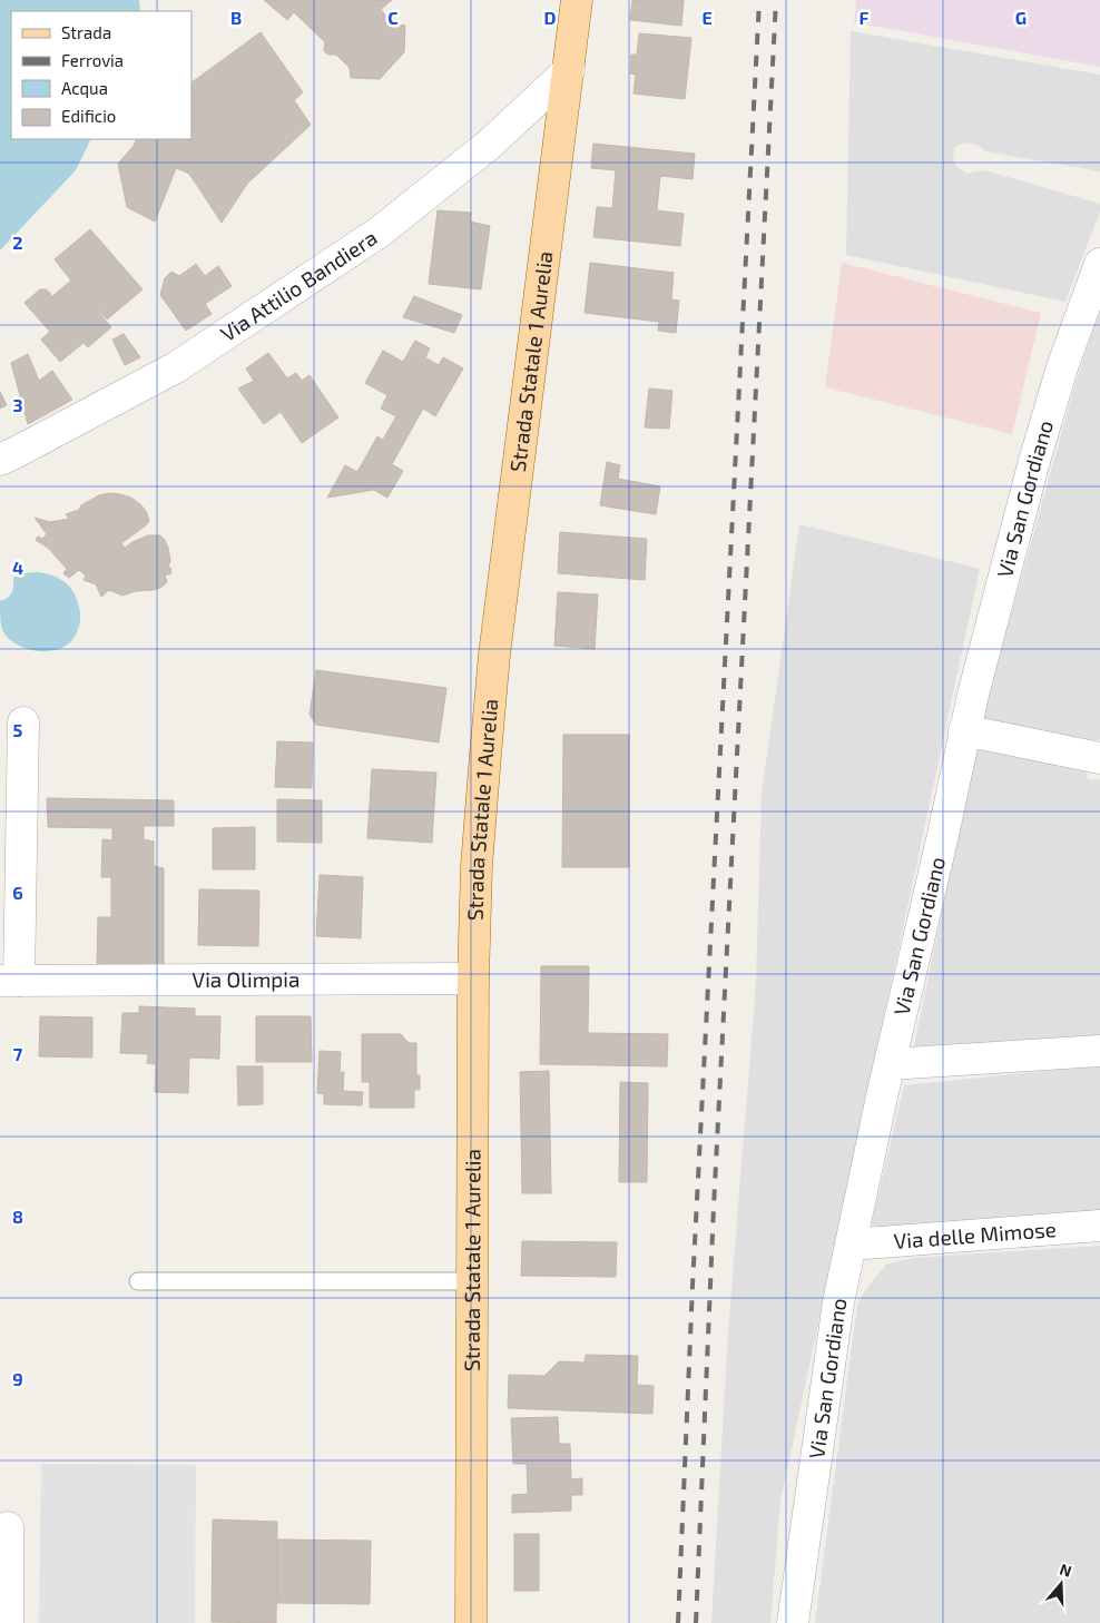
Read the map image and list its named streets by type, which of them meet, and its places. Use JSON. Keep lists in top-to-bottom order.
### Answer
{
  "streets": {
    "main road": ["Strada Statale 1 Aurelia"],
    "street": [
      "Via Attilio Bandiera",
      "Via San Gordiano",
      "Via Olimpia",
      "Via delle Mimose"
    ]
  },
  "crossings": [
    ["Via Attilio Bandiera", "Strada Statale 1 Aurelia"],
    ["Strada Statale 1 Aurelia", "Via Olimpia"],
    ["Via San Gordiano", "Via delle Mimose"]
  ],
  "legend": [
    "Strada",
    "Ferrovia",
    "Acqua",
    "Edificio"
  ],
  "north": "top",
  "grid": {
    "columns": [
      "B",
      "C",
      "D",
      "E",
      "F",
      "G"
    ],
    "rows": [
      "2",
      "3",
      "4",
      "5",
      "6",
      "7",
      "8",
      "9"
    ]
  }
}
